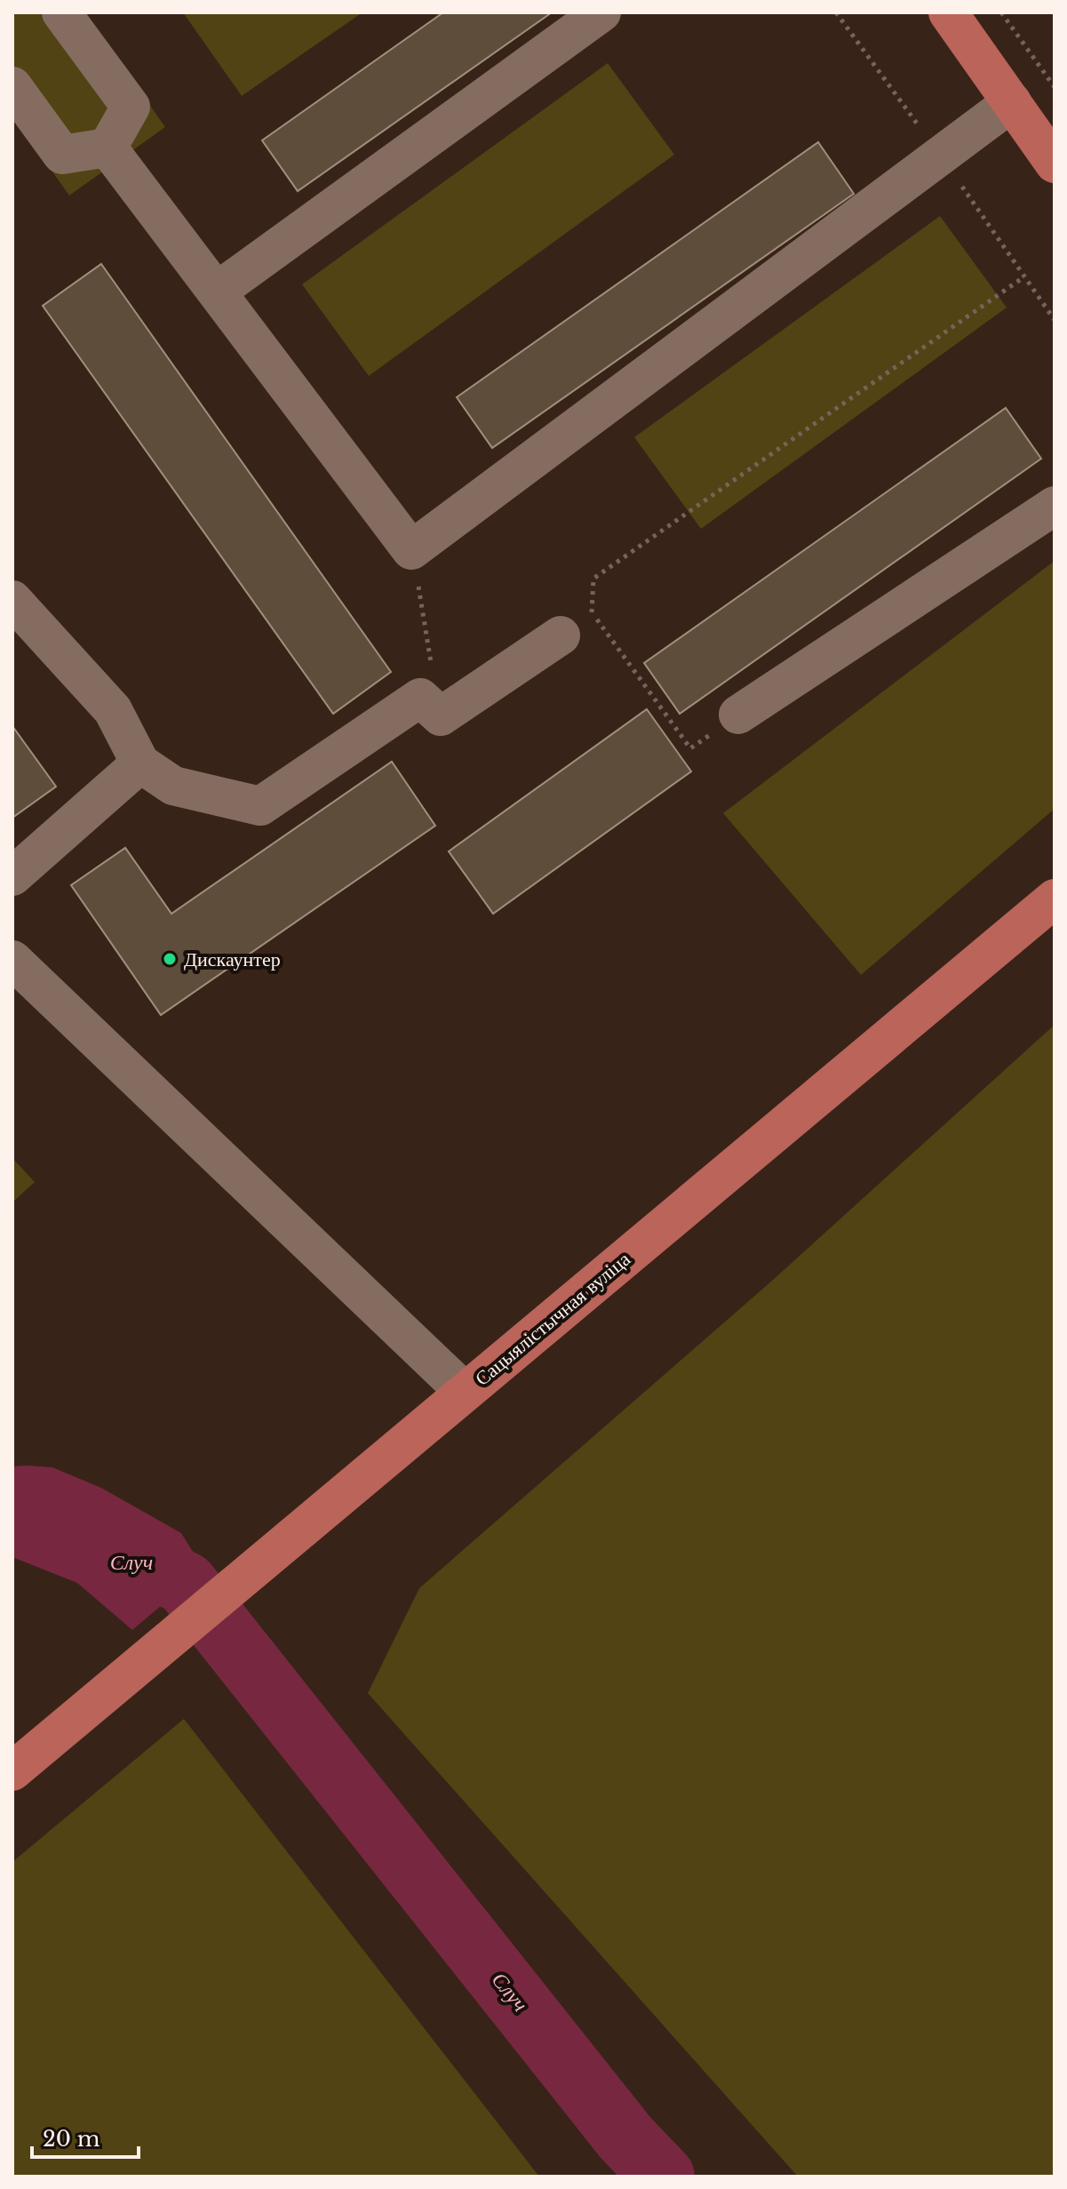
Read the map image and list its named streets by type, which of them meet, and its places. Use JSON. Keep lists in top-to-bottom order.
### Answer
{
  "streets": {
    "main road": ["Сацыялістычная вуліца"]
  },
  "water": ["Случ"],
  "places": ["Дискаунтер"],
  "scale_bar": "20 m"
}
